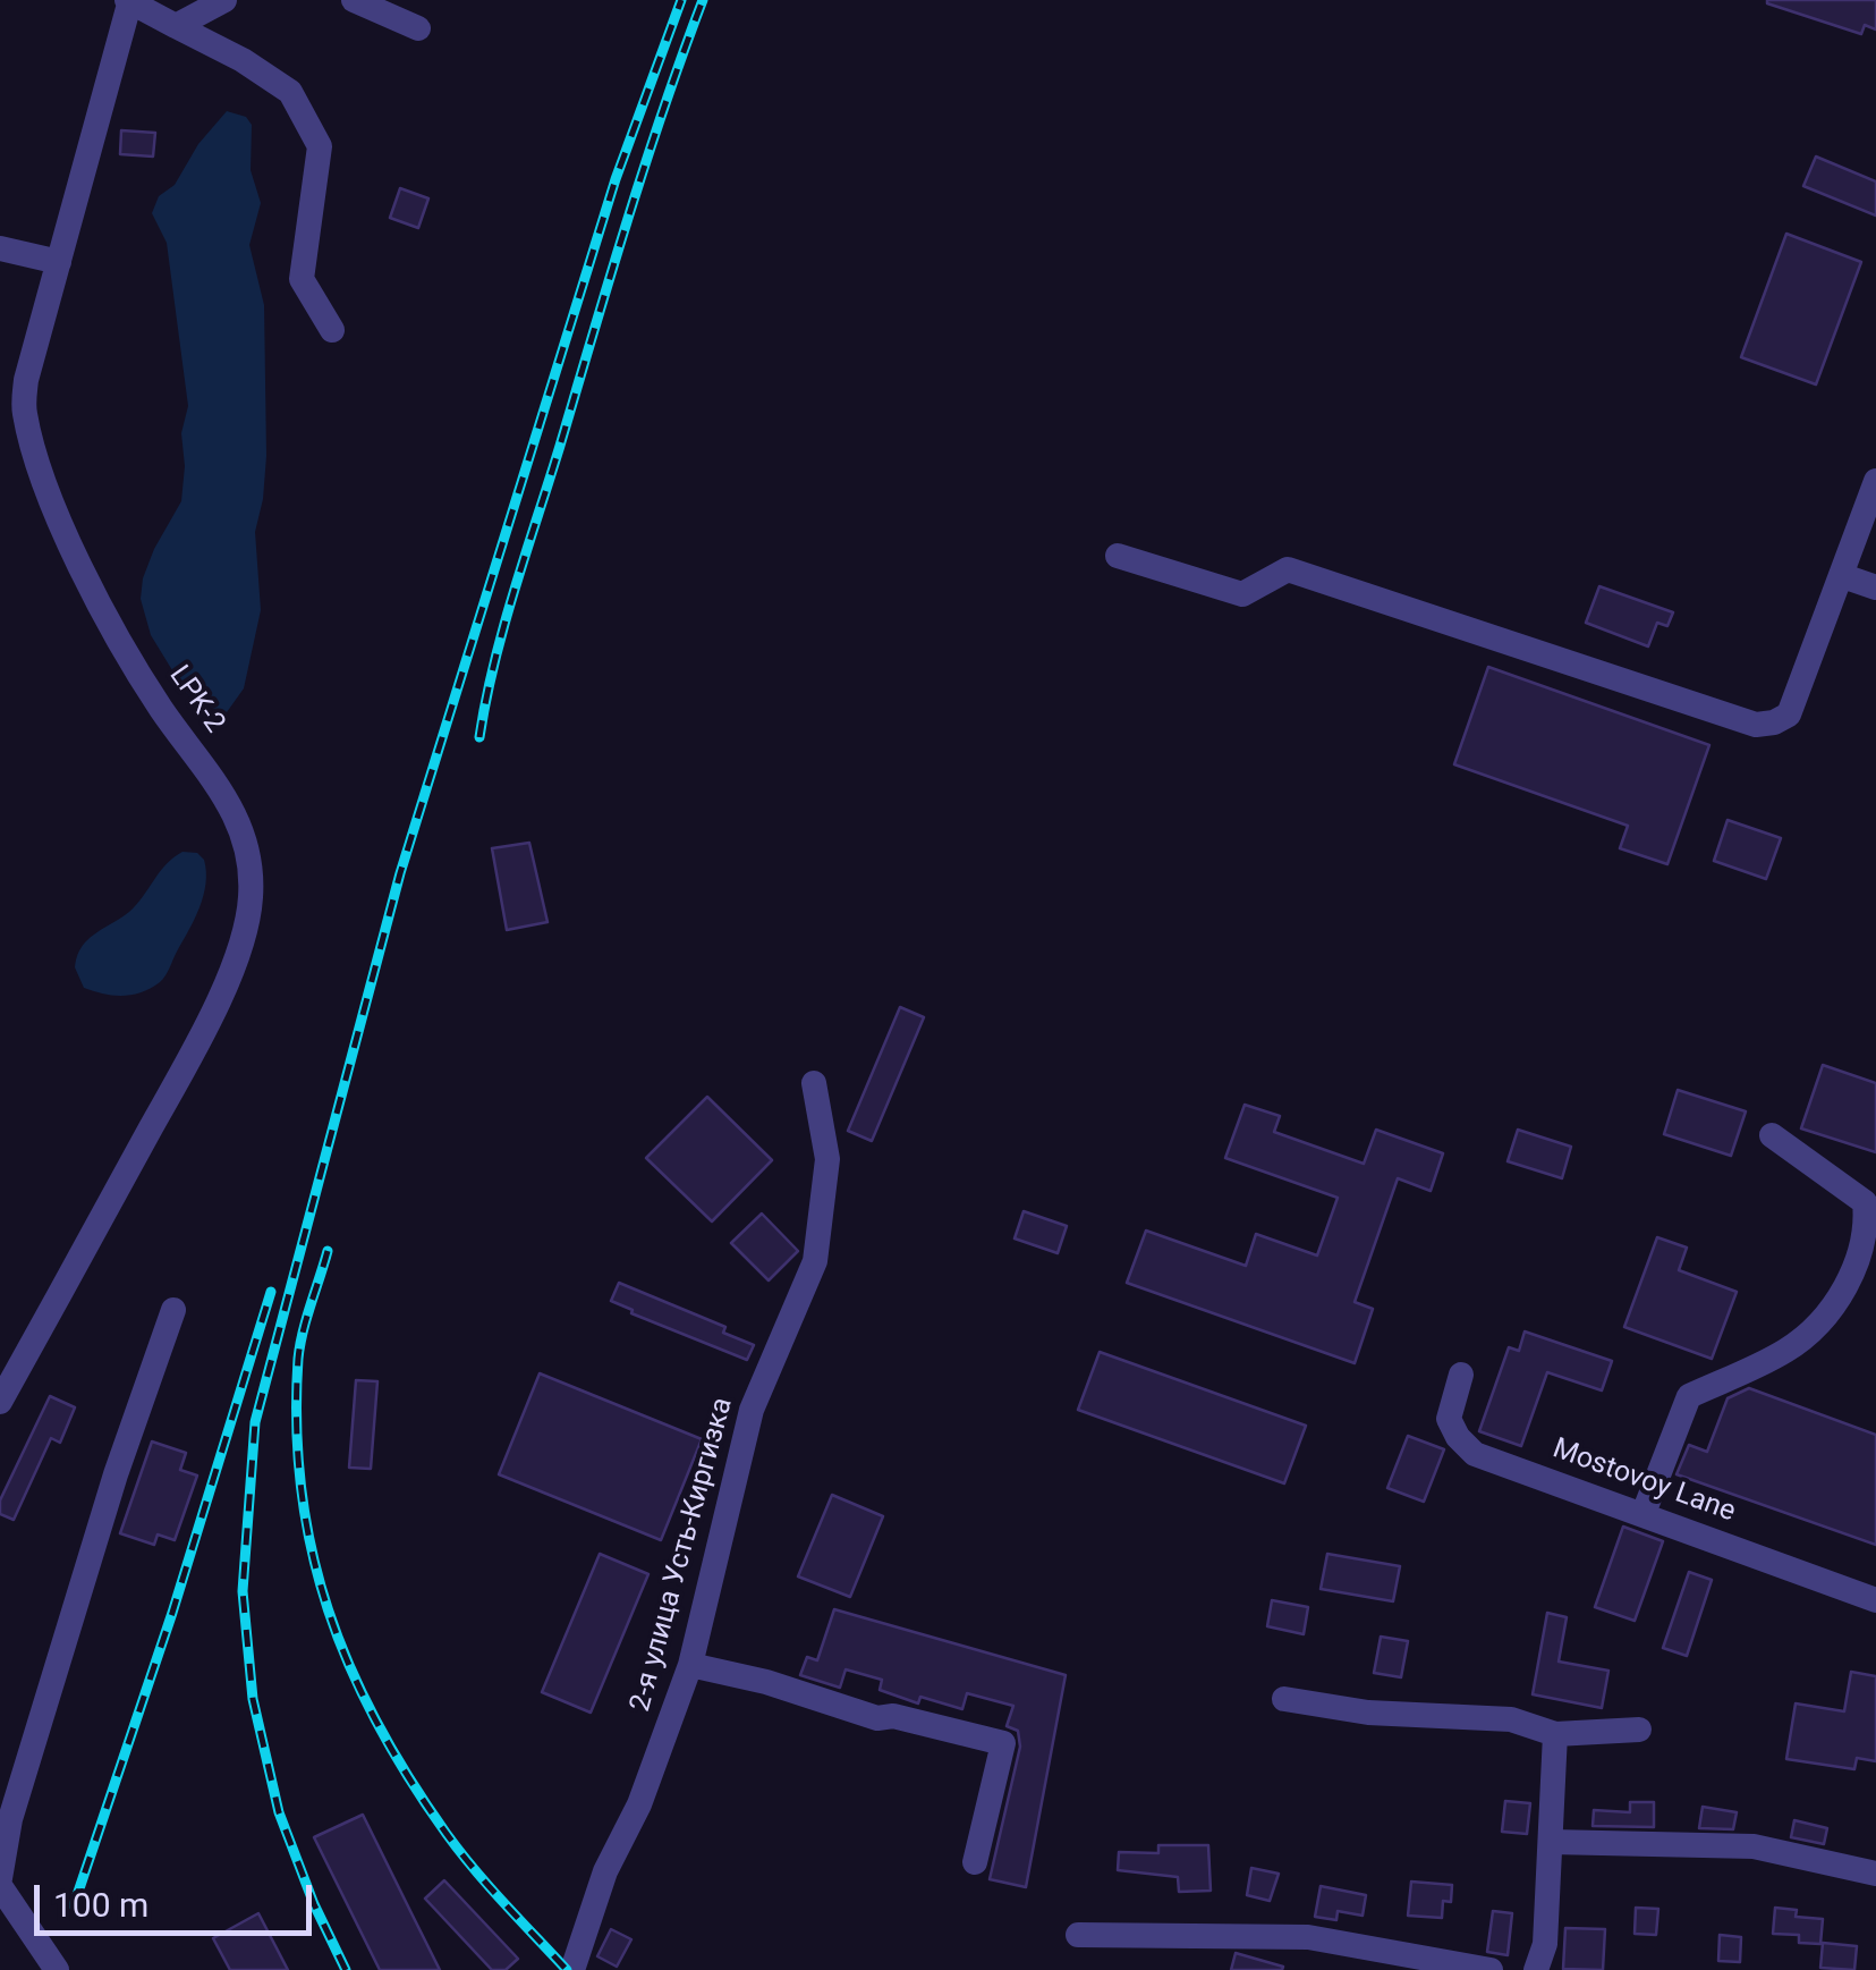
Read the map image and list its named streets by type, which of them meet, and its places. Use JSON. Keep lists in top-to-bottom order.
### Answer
{
  "streets": {
    "street": ["LPK-2", "Mostovoy Lane", "2-я улица Усть-Киргизка"]
  },
  "scale_bar": "100 m"
}
